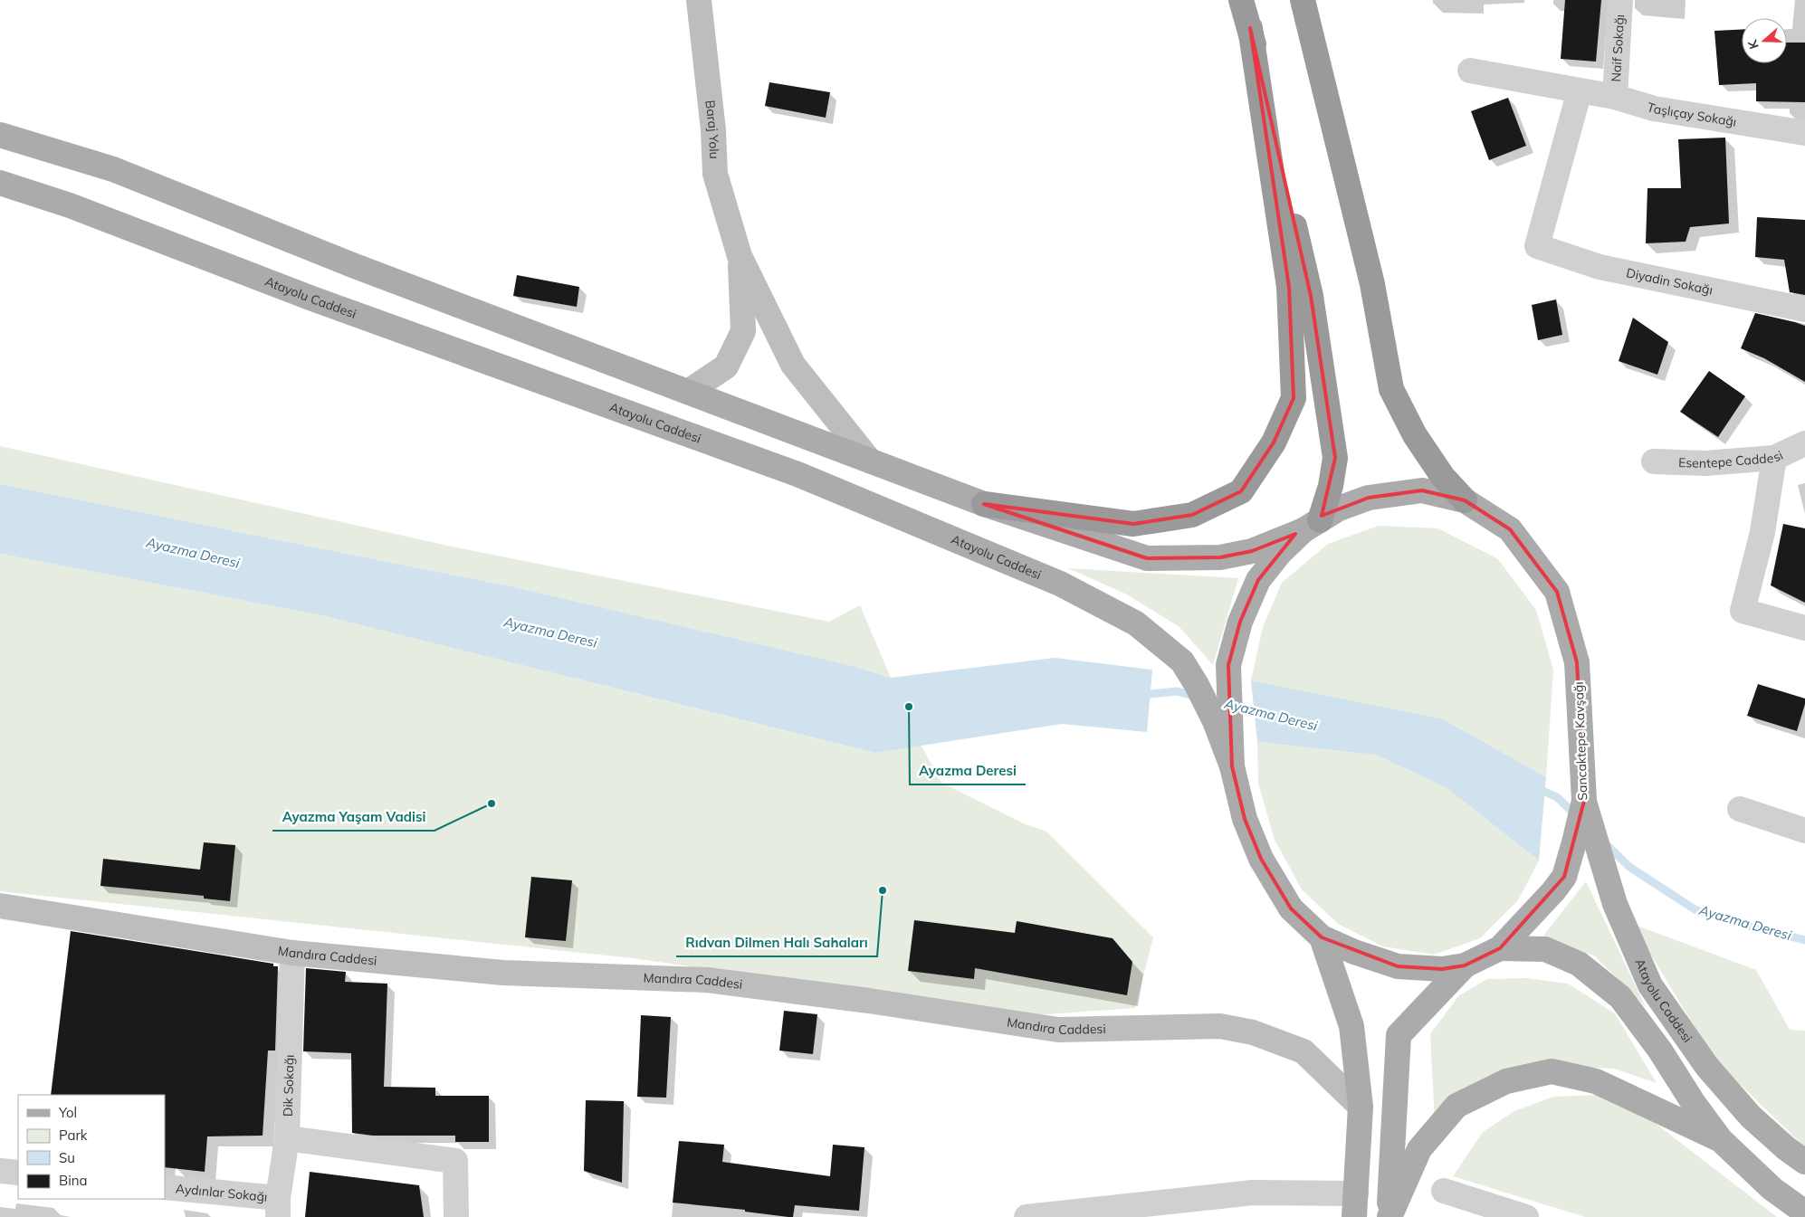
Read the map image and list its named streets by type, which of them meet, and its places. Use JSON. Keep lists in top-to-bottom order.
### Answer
{
  "streets": {
    "main road": ["Atayolu Caddesi", "Sancaktepe Kavşağı"],
    "street": [
      "Naif Sokağı",
      "Taşlıçay Sokağı",
      "Baraj Yolu",
      "Diyadin Sokağı",
      "Esentepe Caddesi",
      "Mandıra Caddesi",
      "Dik Sokağı",
      "Aydınlar Sokağı"
    ]
  },
  "crossings": [
    ["Naif Sokağı", "Taşlıçay Sokağı"],
    ["Taşlıçay Sokağı", "Diyadin Sokağı"],
    ["Atayolu Caddesi", "Sancaktepe Kavşağı"],
    ["Mandıra Caddesi", "Dik Sokağı"],
    ["Dik Sokağı", "Aydınlar Sokağı"]
  ],
  "water": ["Ayazma Deresi"],
  "places": ["Ayazma Deresi", "Ayazma Yaşam Vadisi", "Rıdvan Dilmen Halı Sahaları"],
  "legend": [
    "Yol",
    "Park",
    "Su",
    "Bina"
  ],
  "north": "left"
}
